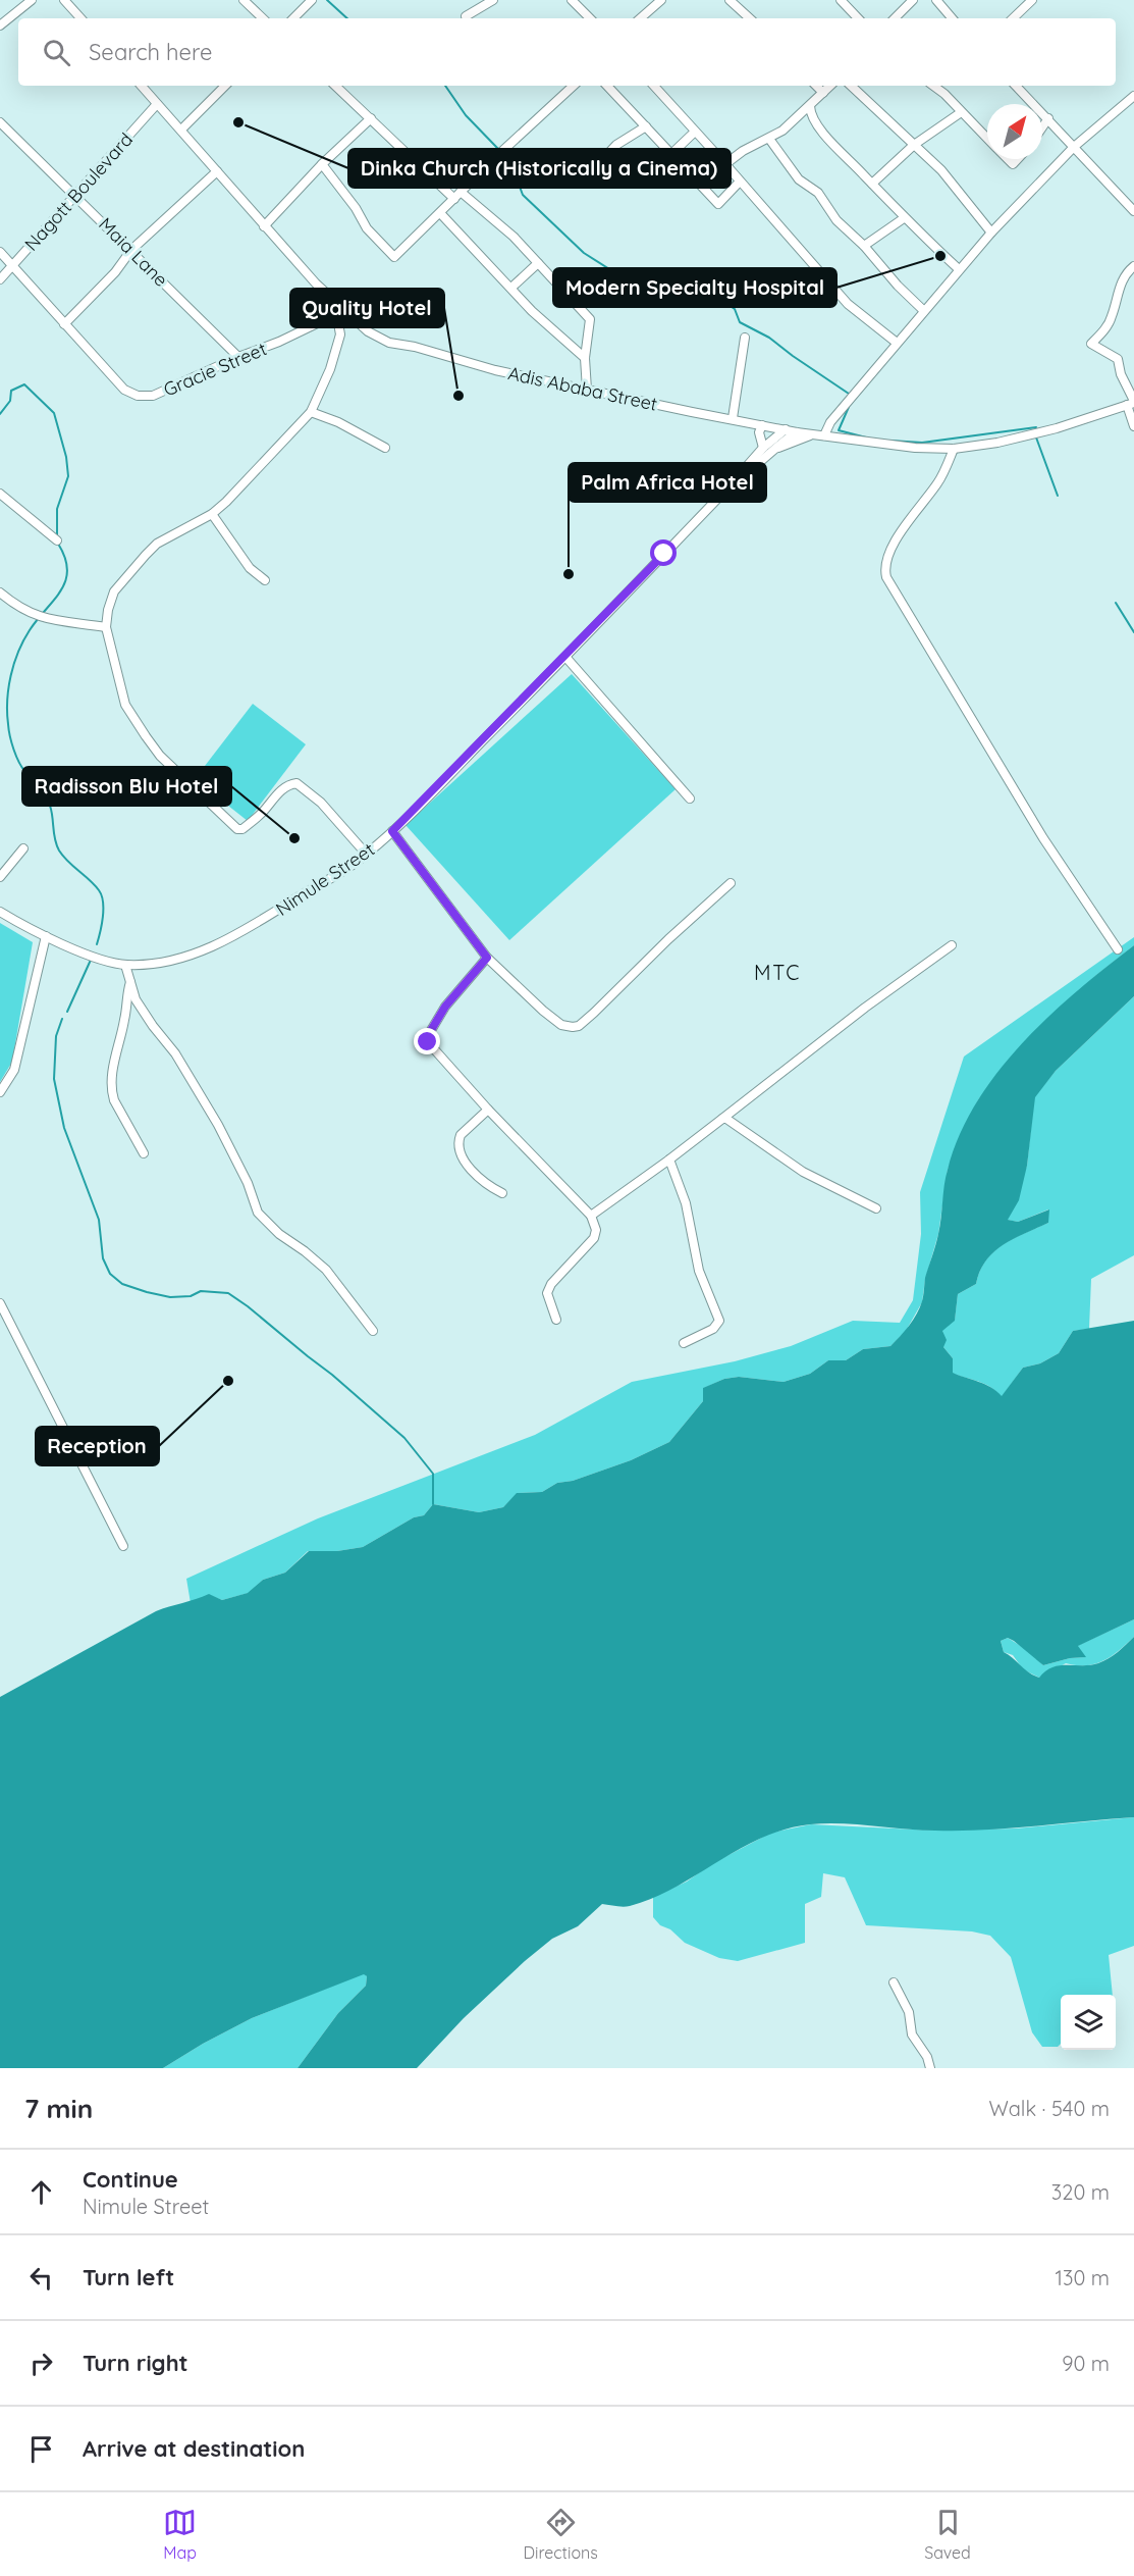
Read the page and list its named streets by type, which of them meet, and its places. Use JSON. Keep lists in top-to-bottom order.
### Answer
{
  "streets": {
    "street": [
      "Nagott Boulevard",
      "Maia Lane",
      "Gracie Street",
      "Adis Ababa Street",
      "Nimule Street"
    ]
  },
  "crossings": [
    ["Nagott Boulevard", "Maia Lane"],
    ["Nagott Boulevard", "Gracie Street"],
    ["Nagott Boulevard", "Adis Ababa Street"],
    ["Maia Lane", "Gracie Street"],
    ["Gracie Street", "Adis Ababa Street"],
    ["Adis Ababa Street", "Nimule Street"]
  ],
  "districts": ["MTC"],
  "places": [
    "Dinka Church (Historically a Cinema)",
    "Modern Specialty Hospital",
    "Quality Hotel",
    "Palm Africa Hotel",
    "Radisson Blu Hotel",
    "Reception"
  ],
  "north": "top right",
  "page": {
    "search": "Search here",
    "heading": ["7 min", "Walk · 540 m"],
    "list": [
      ["Continue", "Nimule Street", "320 m"],
      ["Turn left", "130 m"],
      ["Turn right", "90 m"],
      "Arrive at destination"
    ],
    "nav": ["Map", "Directions", "Saved"]
  }
}
